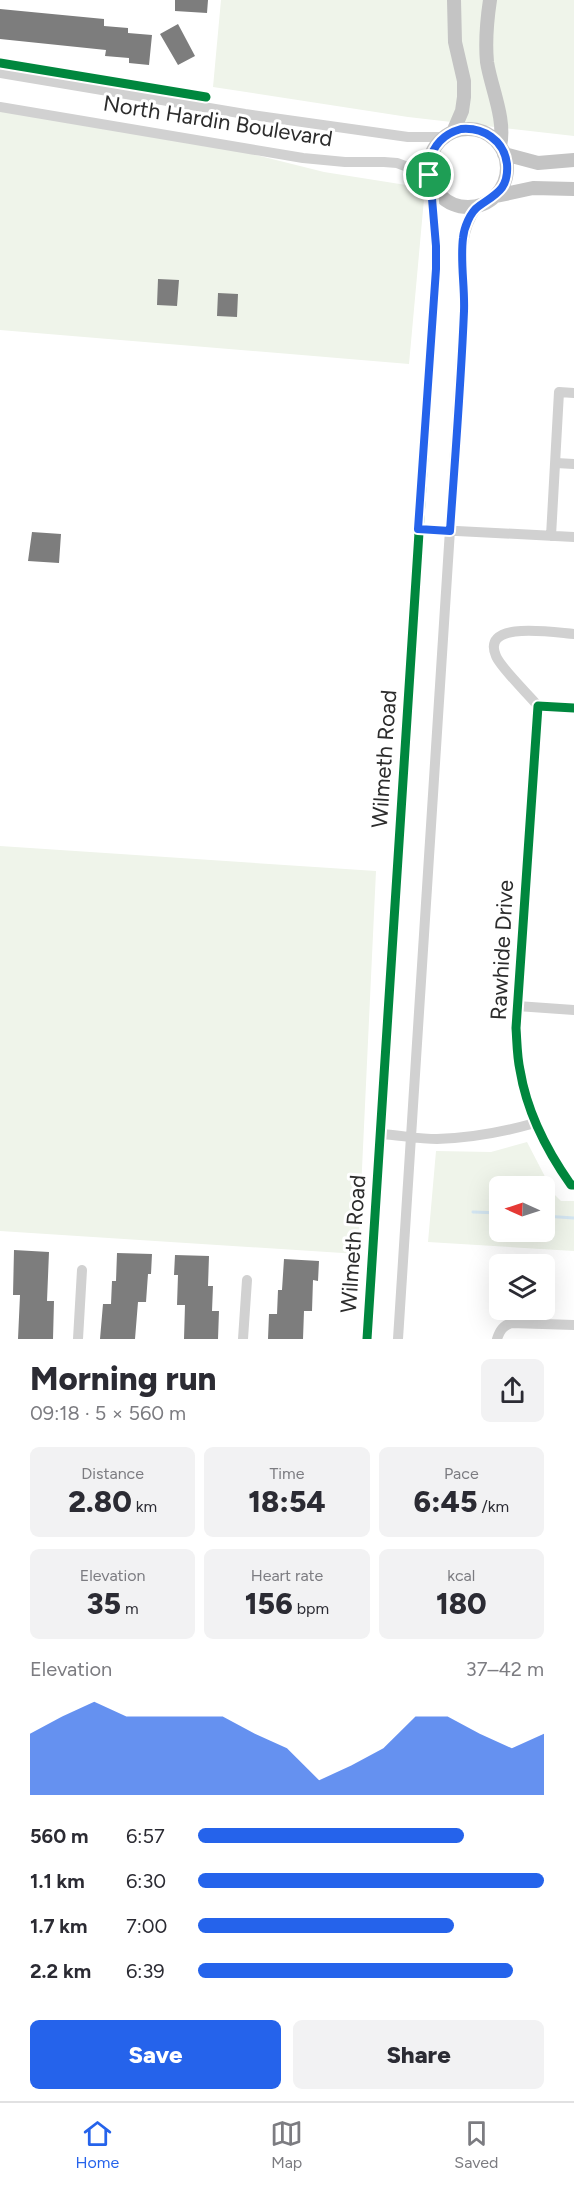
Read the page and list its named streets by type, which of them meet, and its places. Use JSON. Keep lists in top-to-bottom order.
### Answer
{
  "streets": {
    "street": ["North Hardin Boulevard", "Wilmeth Road", "Rawhide Drive"]
  },
  "crossings": [
    ["North Hardin Boulevard", "Wilmeth Road"]
  ],
  "north": "left",
  "page": {
    "heading": ["Morning run", "09:18 · 5 × 560 m"],
    "stats": [
      ["Distance", "2.80 km"],
      ["Time", "18:54"],
      ["Pace", "6:45 /km"],
      ["Elevation", "35 m"],
      ["Heart rate", "156 bpm"],
      ["kcal", "180"]
    ],
    "chart": ["Elevation", "37–42 m"],
    "list": [
      {
        "name": "560 m",
        "note": "6:57"
      },
      {
        "name": "1.1 km",
        "note": "6:30"
      },
      {
        "name": "1.7 km",
        "note": "7:00"
      },
      {
        "name": "2.2 km",
        "note": "6:39"
      }
    ],
    "buttons": ["Save", "Share"],
    "tabs": ["Home", "Map", "Saved"]
  }
}
